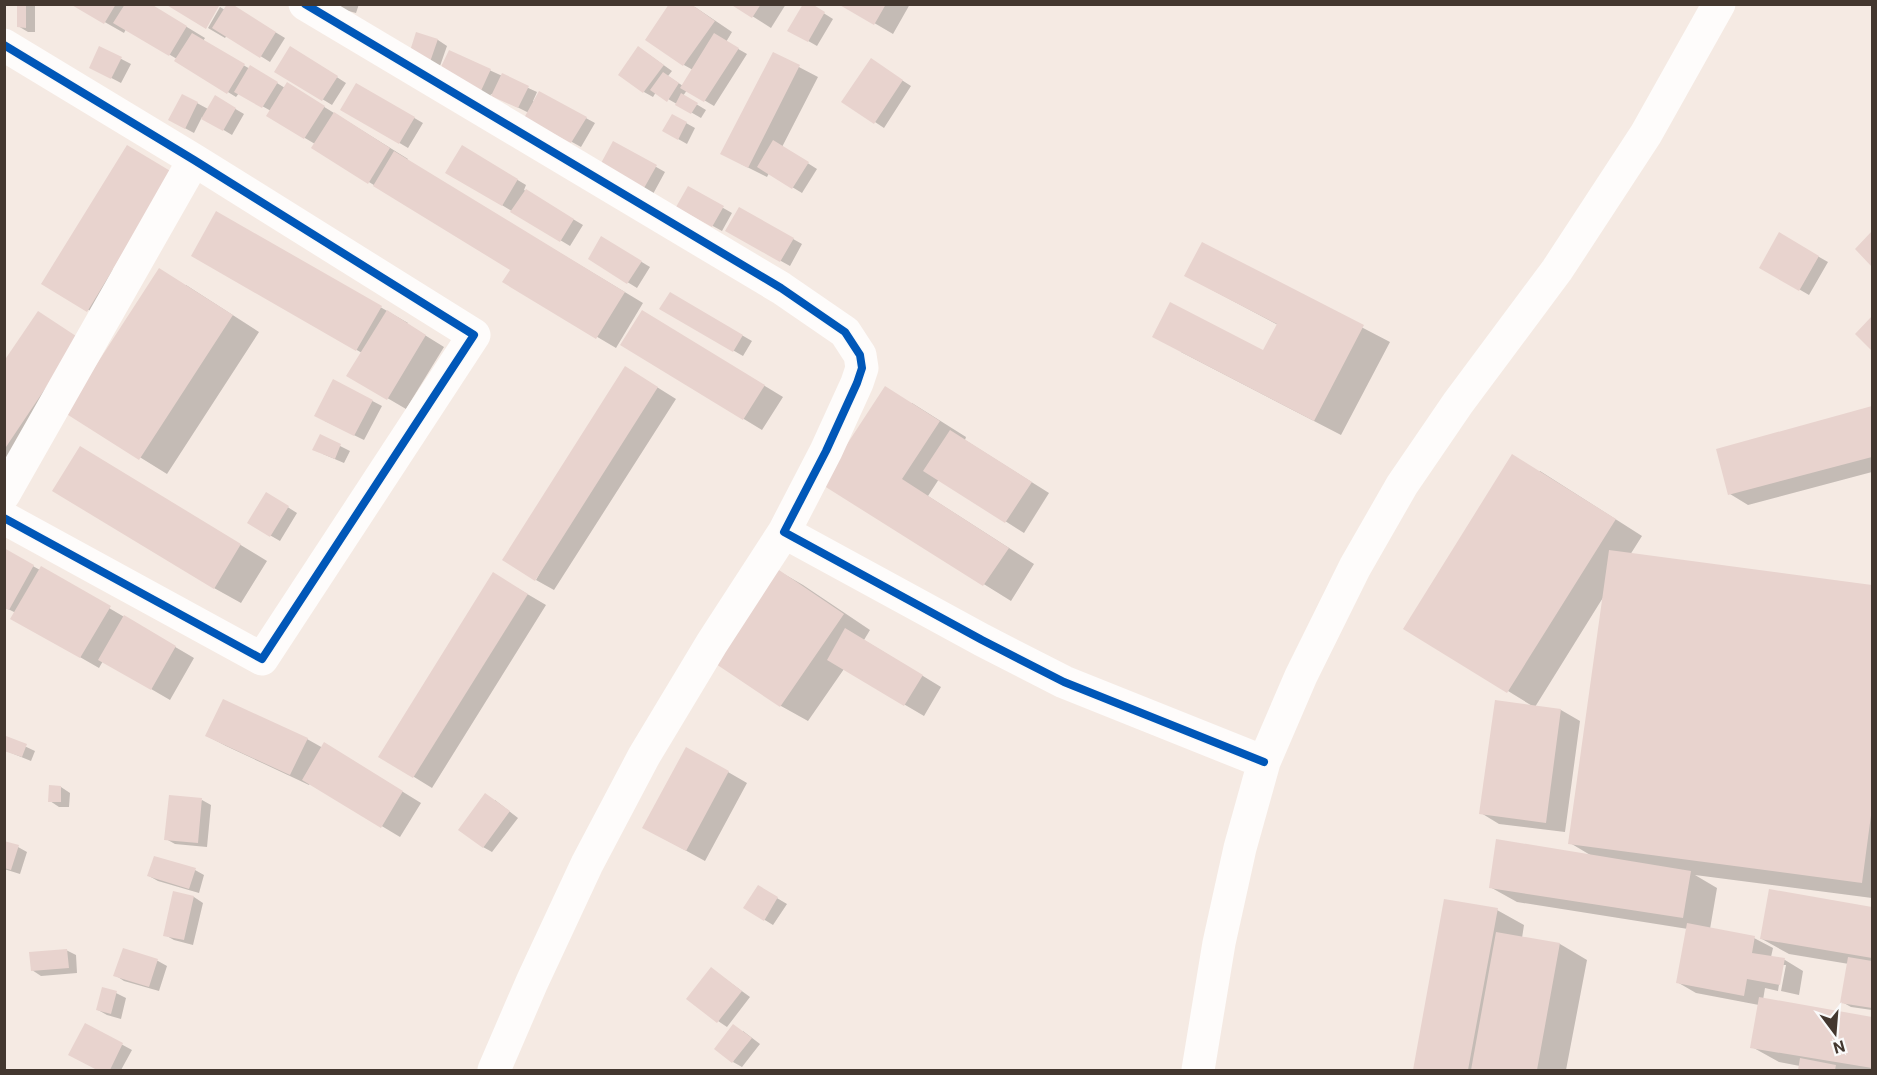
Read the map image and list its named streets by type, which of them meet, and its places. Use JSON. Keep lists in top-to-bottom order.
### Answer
{
  "north": "bottom"
}
